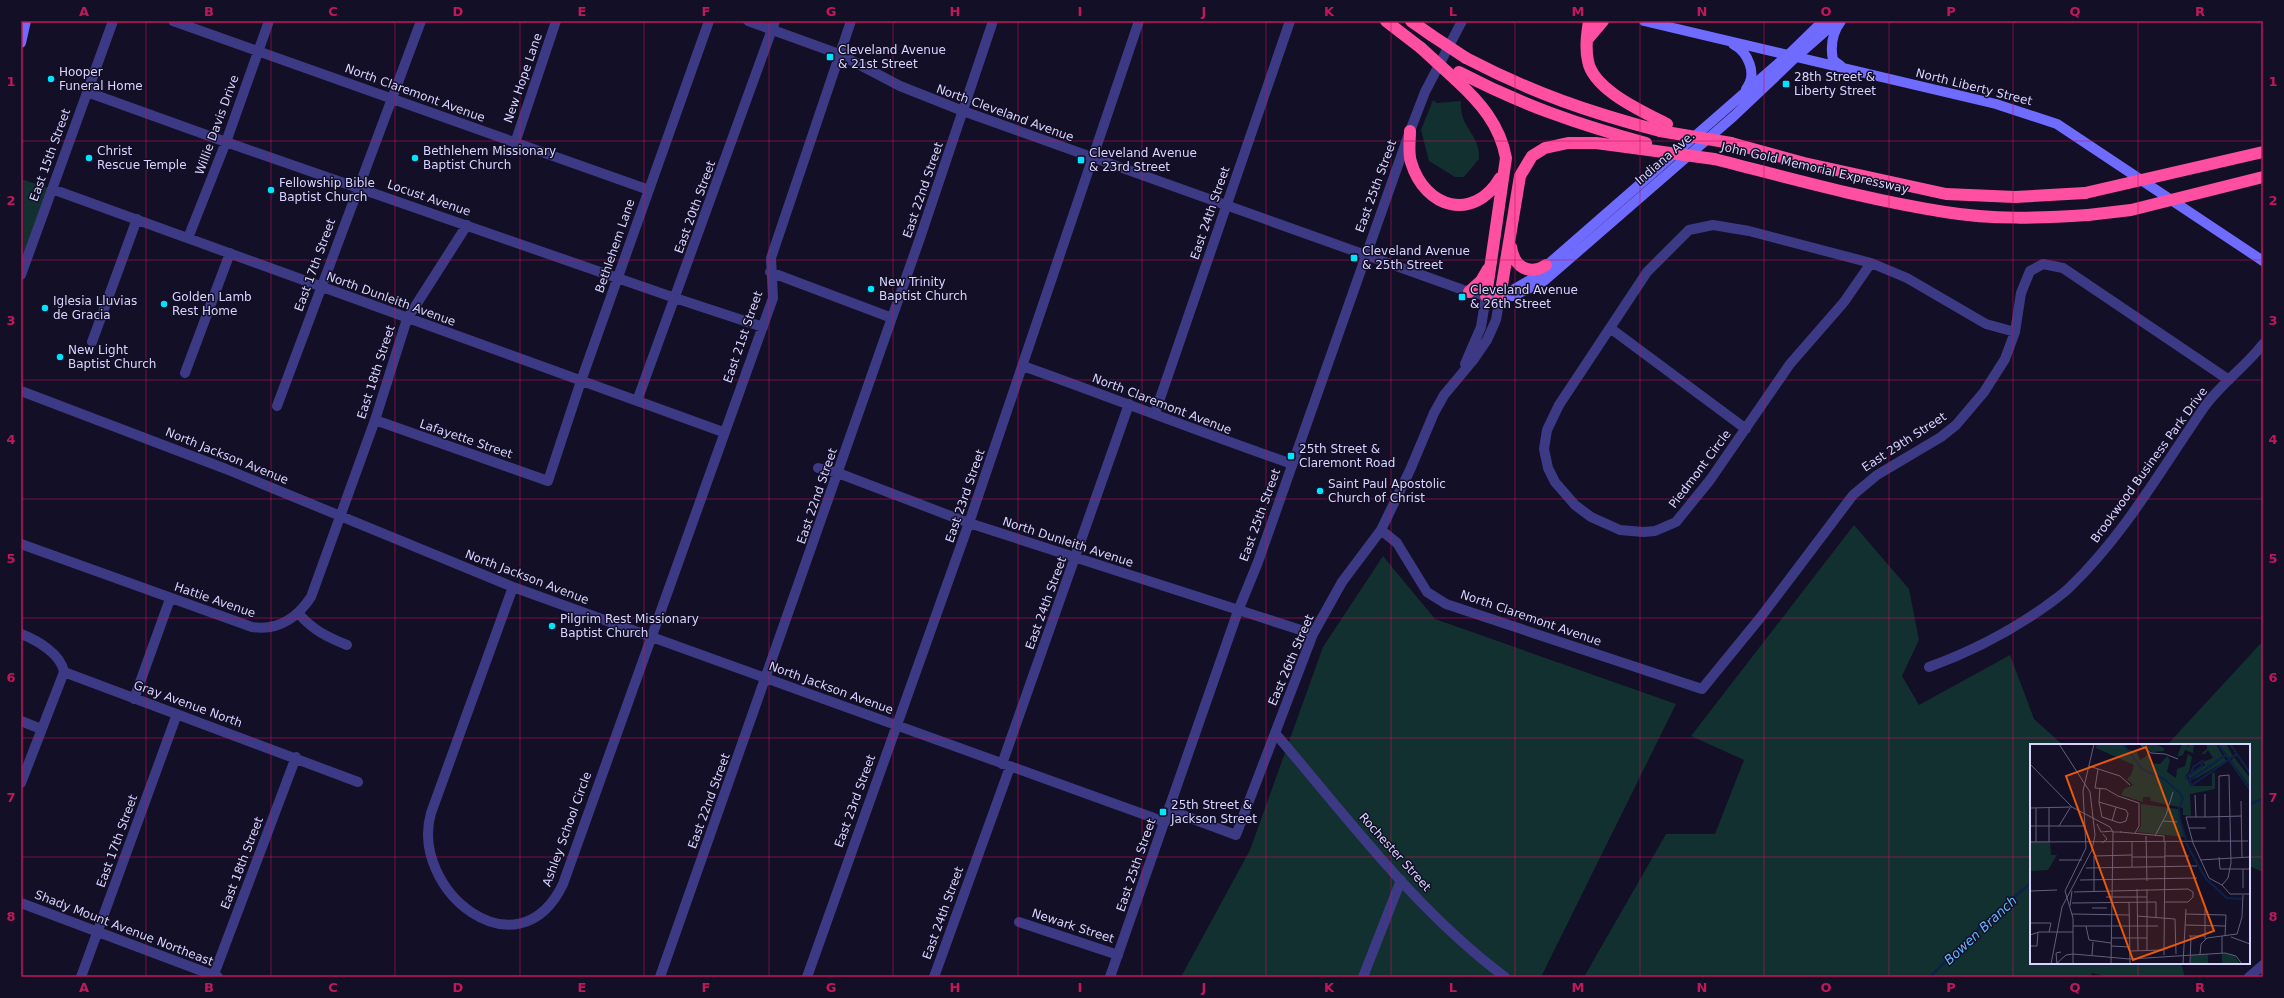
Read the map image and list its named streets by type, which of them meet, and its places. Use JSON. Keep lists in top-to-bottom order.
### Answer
{
  "streets": {
    "highway": ["John Gold Memorial Expressway"],
    "main road": ["North Liberty Street", "Indiana Ave."],
    "street": [
      "New Hope Lane",
      "North Claremont Avenue",
      "North Cleveland Avenue",
      "Willie Davis Drive",
      "East 15th Street",
      "East 25th Street",
      "East 22nd Street",
      "Locust Avenue",
      "East 20th Street",
      "East 24th Street",
      "Bethlehem Lane",
      "East 17th Street",
      "North Dunleith Avenue",
      "East 21st Street",
      "East 18th Street",
      "Lafayette Street",
      "East 29th Street",
      "North Jackson Avenue",
      "Brookwood Business Park Drive",
      "Piedmont Circle",
      "East 23rd Street",
      "Hattie Avenue",
      "East 26th Street",
      "Gray Avenue North",
      "Ashley School Circle",
      "Rochester Street",
      "Newark Street",
      "Shady Mount Avenue Northeast"
    ]
  },
  "crossings": [
    ["New Hope Lane", "North Claremont Avenue"],
    ["North Liberty Street", "Indiana Ave."],
    ["North Claremont Avenue", "Willie Davis Drive"],
    ["North Claremont Avenue", "East 25th Street"],
    ["North Claremont Avenue", "East 24th Street"],
    ["North Claremont Avenue", "Bethlehem Lane"],
    ["North Claremont Avenue", "East 17th Street"],
    ["North Claremont Avenue", "East 29th Street"],
    ["North Claremont Avenue", "East 23rd Street"],
    ["North Claremont Avenue", "East 26th Street"],
    ["North Cleveland Avenue", "Indiana Ave."],
    ["North Cleveland Avenue", "East 25th Street"],
    ["North Cleveland Avenue", "East 22nd Street"],
    ["North Cleveland Avenue", "East 20th Street"],
    ["North Cleveland Avenue", "East 24th Street"],
    ["North Cleveland Avenue", "East 21st Street"],
    ["North Cleveland Avenue", "East 23rd Street"],
    ["Willie Davis Drive", "Locust Avenue"],
    ["Willie Davis Drive", "North Dunleith Avenue"],
    ["East 15th Street", "Locust Avenue"],
    ["East 15th Street", "North Dunleith Avenue"],
    ["East 25th Street", "North Dunleith Avenue"],
    ["East 25th Street", "North Jackson Avenue"],
    ["East 25th Street", "East 26th Street"],
    ["East 25th Street", "Newark Street"],
    ["East 22nd Street", "North Dunleith Avenue"],
    ["East 22nd Street", "North Jackson Avenue"],
    ["Locust Avenue", "East 20th Street"],
    ["Locust Avenue", "Bethlehem Lane"],
    ["Locust Avenue", "East 17th Street"],
    ["Locust Avenue", "East 21st Street"],
    ["Locust Avenue", "East 18th Street"],
    ["East 20th Street", "North Dunleith Avenue"],
    ["East 24th Street", "North Dunleith Avenue"],
    ["East 24th Street", "North Jackson Avenue"],
    ["Bethlehem Lane", "North Dunleith Avenue"],
    ["Bethlehem Lane", "Lafayette Street"],
    ["East 17th Street", "North Dunleith Avenue"],
    ["East 17th Street", "Gray Avenue North"],
    ["East 17th Street", "Shady Mount Avenue Northeast"],
    ["North Dunleith Avenue", "East 21st Street"],
    ["North Dunleith Avenue", "East 18th Street"],
    ["North Dunleith Avenue", "East 23rd Street"],
    ["North Dunleith Avenue", "East 26th Street"],
    ["East 21st Street", "North Jackson Avenue"],
    ["East 21st Street", "Ashley School Circle"],
    ["East 18th Street", "Lafayette Street"],
    ["East 18th Street", "North Jackson Avenue"],
    ["East 18th Street", "Hattie Avenue"],
    ["East 18th Street", "Gray Avenue North"],
    ["East 18th Street", "Shady Mount Avenue Northeast"],
    ["East 29th Street", "Brookwood Business Park Drive"],
    ["East 29th Street", "Piedmont Circle"],
    ["North Jackson Avenue", "East 23rd Street"],
    ["North Jackson Avenue", "Hattie Avenue"],
    ["North Jackson Avenue", "Ashley School Circle"],
    ["East 26th Street", "Rochester Street"]
  ],
  "water": ["Bowen Branch"],
  "places": {
    "transit": [
      "Cleveland Avenue & 21st Street",
      "28th Street & Liberty Street",
      "Cleveland Avenue & 23rd Street",
      "Cleveland Avenue & 25th Street",
      "Cleveland Avenue & 26th Street",
      "25th Street & Claremont Road",
      "25th Street & Jackson Street"
    ],
    "other": [
      "Hooper Funeral Home",
      "Christ Rescue Temple",
      "Bethlehem Missionary Baptist Church",
      "Fellowship Bible Baptist Church",
      "New Trinity Baptist Church",
      "Golden Lamb Rest Home",
      "Iglesia Lluvias de Gracia",
      "New Light Baptist Church",
      "Saint Paul Apostolic Church of Christ",
      "Pilgrim Rest Missionary Baptist Church"
    ]
  },
  "grid": {
    "columns": [
      "A",
      "B",
      "C",
      "D",
      "E",
      "F",
      "G",
      "H",
      "I",
      "J",
      "K",
      "L",
      "M",
      "N",
      "O",
      "P",
      "Q",
      "R"
    ],
    "rows": [
      "1",
      "2",
      "3",
      "4",
      "5",
      "6",
      "7",
      "8"
    ]
  }
}
